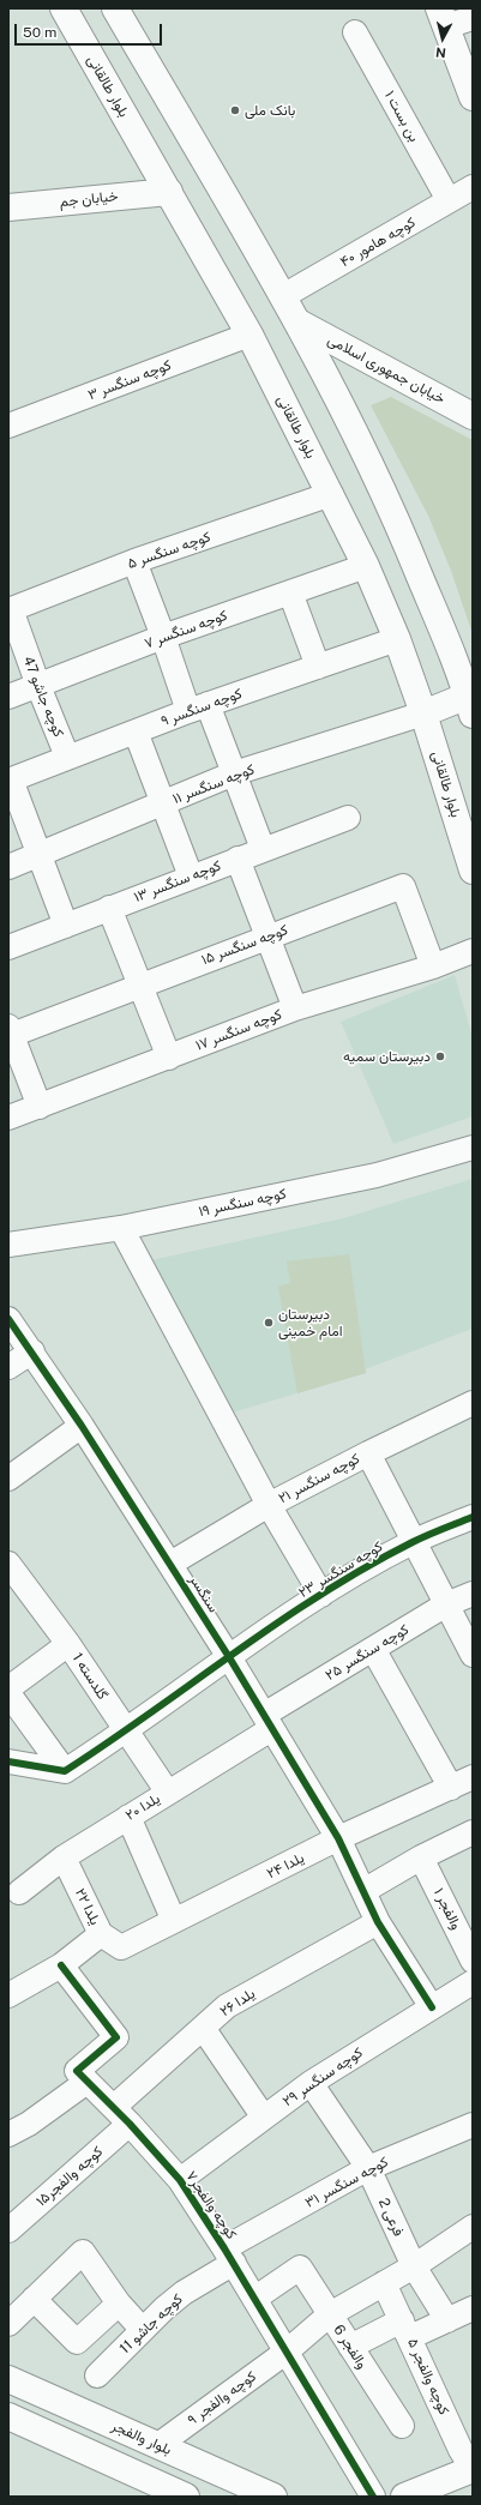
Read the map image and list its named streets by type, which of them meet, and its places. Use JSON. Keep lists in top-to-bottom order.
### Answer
{
  "streets": {
    "main road": [
      "بلوار طالقانی",
      "خیابان جم",
      "خیابان جمهوری اسلامی",
      "بلوار والفجر"
    ],
    "street": [
      "بن بست ۱",
      "کوچه هامور ۴۰",
      "کوچه سنگسر ۳",
      "کوچه سنگسر ۵",
      "کوچه سنگسر ۷",
      "کوچه جاشو 47",
      "کوچه سنگسر ۹",
      "کوچه سنگسر ۱۱",
      "کوچه سنگسر ۱۳",
      "کوچه سنگسر ۱۵",
      "کوچه سنگسر ۱۷",
      "کوچه سنگسر ۱۹",
      "کوچه سنگسر ۲۱",
      "کوچه سنگسر ۲۳",
      "سنگسر",
      "کوچه سنگسر ۲۵",
      "گلدسته 1",
      "یلدا ۲۰",
      "یلدا ۲۴",
      "یلدا ۲۲",
      "والفجر ۱",
      "یلدا ۲۶",
      "کوچه سنگسر ۲۹",
      "کوچه والفجر۱۵",
      "کوچه سنگسر ۳۱",
      "کوچه والفجر۷",
      "فرعی 2",
      "کوچه جاشو 11",
      "والفجر 6",
      "کوچه والفجر ۵",
      "کوچه والفجر ۹"
    ]
  },
  "crossings": [
    ["بلوار طالقانی", "خیابان جم"],
    ["بلوار طالقانی", "کوچه سنگسر ۳"],
    ["بلوار طالقانی", "کوچه سنگسر ۵"],
    ["بلوار طالقانی", "کوچه سنگسر ۷"],
    ["بلوار طالقانی", "کوچه سنگسر ۹"],
    ["بلوار طالقانی", "کوچه سنگسر ۱۱"],
    ["بن بست ۱", "کوچه هامور ۴۰"],
    ["کوچه سنگسر ۵", "کوچه جاشو 47"],
    ["کوچه سنگسر ۷", "کوچه جاشو 47"],
    ["کوچه جاشو 47", "کوچه سنگسر ۹"],
    ["کوچه سنگسر ۱۵", "کوچه سنگسر ۱۷"],
    ["کوچه سنگسر ۲۱", "سنگسر"],
    ["کوچه سنگسر ۲۳", "سنگسر"],
    ["کوچه سنگسر ۲۳", "گلدسته 1"],
    ["سنگسر", "کوچه سنگسر ۲۵"],
    ["سنگسر", "یلدا ۲۰"],
    ["سنگسر", "یلدا ۲۴"],
    ["سنگسر", "یلدا ۲۶"],
    ["سنگسر", "کوچه سنگسر ۲۹"],
    ["کوچه سنگسر ۲۵", "یلدا ۲۰"],
    ["گلدسته 1", "یلدا ۲۰"],
    ["یلدا ۲۰", "یلدا ۲۲"],
    ["یلدا ۲۴", "یلدا ۲۲"],
    ["یلدا ۲۶", "کوچه والفجر۱۵"],
    ["یلدا ۲۶", "کوچه والفجر۷"],
    ["کوچه سنگسر ۲۹", "کوچه والفجر۷"],
    ["کوچه سنگسر ۲۹", "فرعی 2"],
    ["کوچه والفجر۱۵", "کوچه والفجر۷"],
    ["کوچه سنگسر ۳۱", "کوچه والفجر۷"],
    ["کوچه سنگسر ۳۱", "فرعی 2"],
    ["کوچه سنگسر ۳۱", "کوچه جاشو 11"],
    ["کوچه والفجر۷", "کوچه جاشو 11"],
    ["کوچه والفجر۷", "والفجر 6"],
    ["کوچه والفجر۷", "کوچه والفجر ۹"],
    ["فرعی 2", "کوچه والفجر ۹"],
    ["والفجر 6", "کوچه والفجر ۹"],
    ["کوچه والفجر ۵", "کوچه والفجر ۹"],
    ["کوچه والفجر ۹", "بلوار والفجر"]
  ],
  "places": ["بانک ملی", "دبیرستان سمیه", "دبیرستان امام خمینی"],
  "scale_bar": "50 m",
  "north": "bottom"
}
